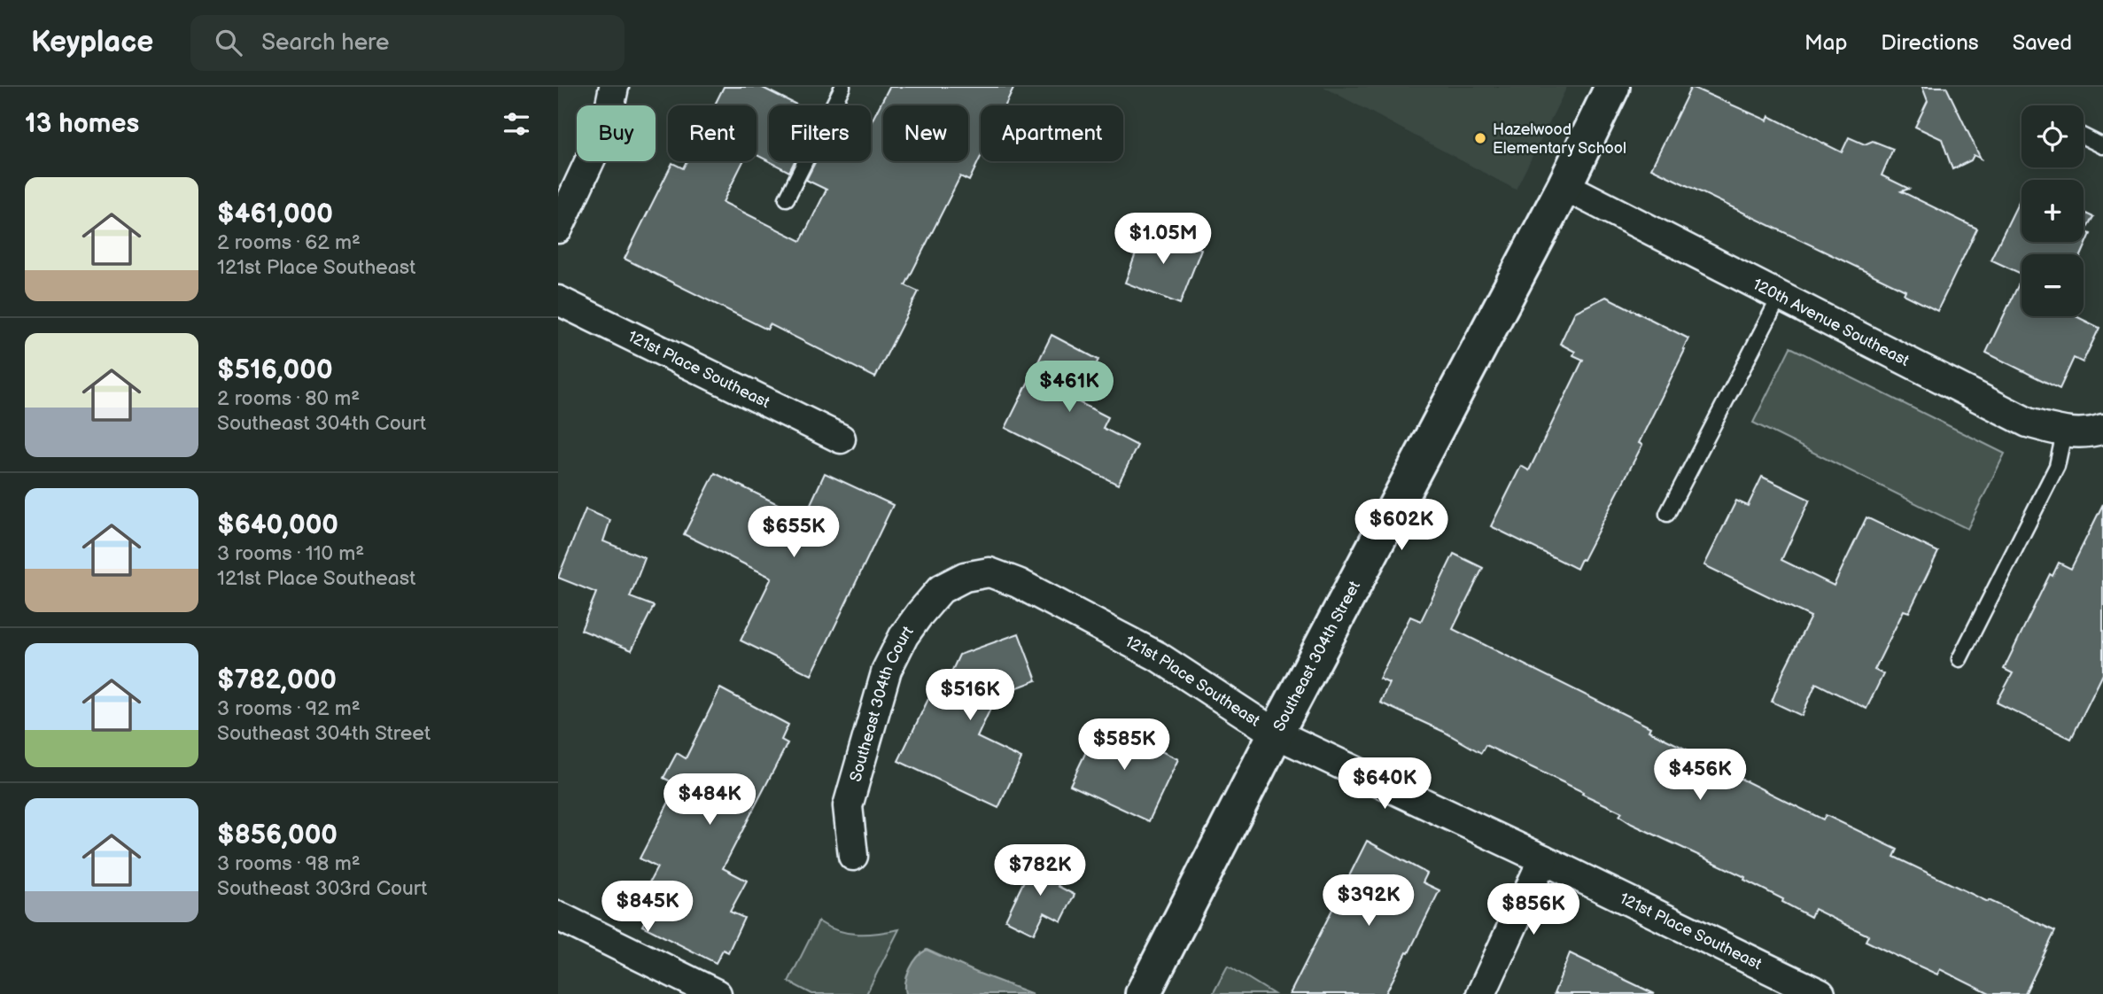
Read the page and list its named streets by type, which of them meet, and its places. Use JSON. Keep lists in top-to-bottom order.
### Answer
{
  "streets": {
    "street": [
      "120th Avenue Southeast",
      "121st Place Southeast",
      "Southeast 304th Street",
      "Southeast 304th Court"
    ]
  },
  "crossings": [
    ["120th Avenue Southeast", "Southeast 304th Street"],
    ["121st Place Southeast", "Southeast 304th Street"],
    ["121st Place Southeast", "Southeast 304th Court"]
  ],
  "places": ["Hazelwood Elementary School"],
  "page": {
    "header": "Keyplace",
    "search": "Search here",
    "nav": ["Map", "Directions", "Saved"],
    "heading": "13 homes",
    "map_buttons": ["+", "−"],
    "chip": [
      "Buy",
      "Rent",
      "Filters",
      "New",
      "Apartment"
    ],
    "list": [
      {
        "name": "$461,000",
        "note": "2 rooms · 62 m² · 121st Place Southeast"
      },
      {
        "name": "$516,000",
        "note": "2 rooms · 80 m² · Southeast 304th Court"
      },
      {
        "name": "$640,000",
        "note": "3 rooms · 110 m² · 121st Place Southeast"
      },
      {
        "name": "$782,000",
        "note": "3 rooms · 92 m² · Southeast 304th Street"
      },
      {
        "name": "$856,000",
        "note": "3 rooms · 98 m² · Southeast 303rd Court"
      }
    ],
    "price": [
      "$1.05M",
      "$461K",
      "$602K",
      "$655K",
      "$516K",
      "$585K",
      "$456K",
      "$640K",
      "$484K",
      "$782K",
      "$392K",
      "$845K",
      "$856K"
    ]
  }
}
